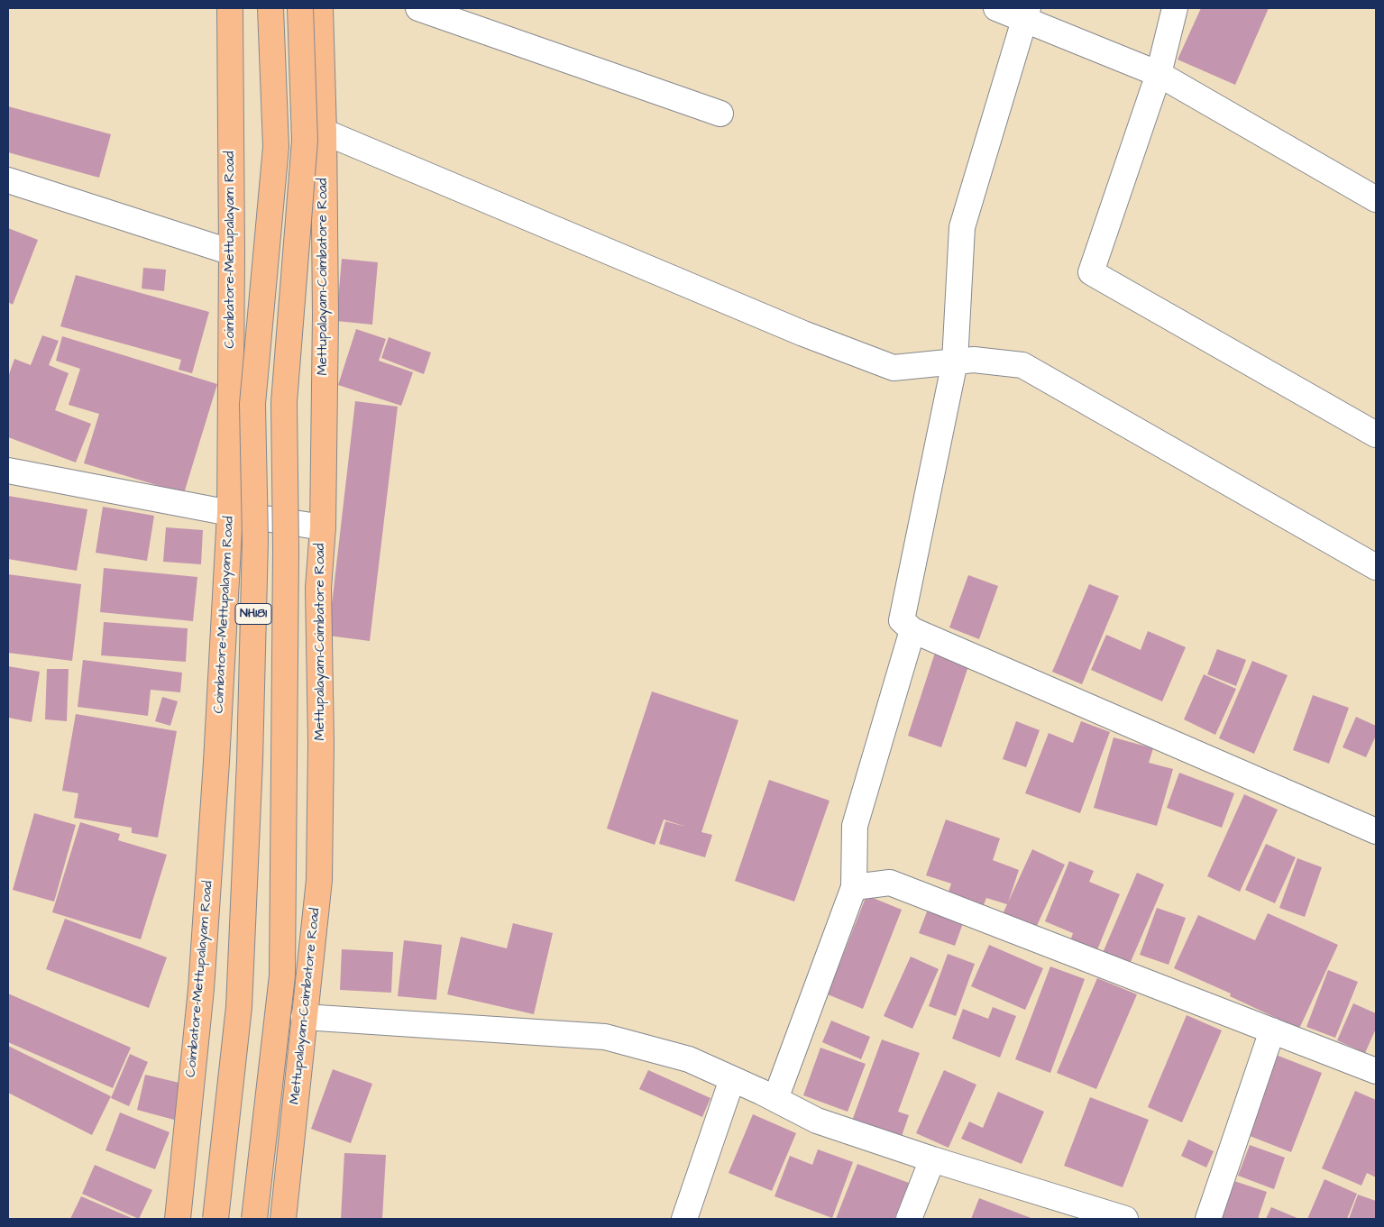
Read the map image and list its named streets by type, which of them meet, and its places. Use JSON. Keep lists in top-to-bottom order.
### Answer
{
  "streets": {
    "main road": ["Coimbatore-Mettupalayam Road", "Mettupalayam-Coimbatore Road", "NH181"]
  }
}
